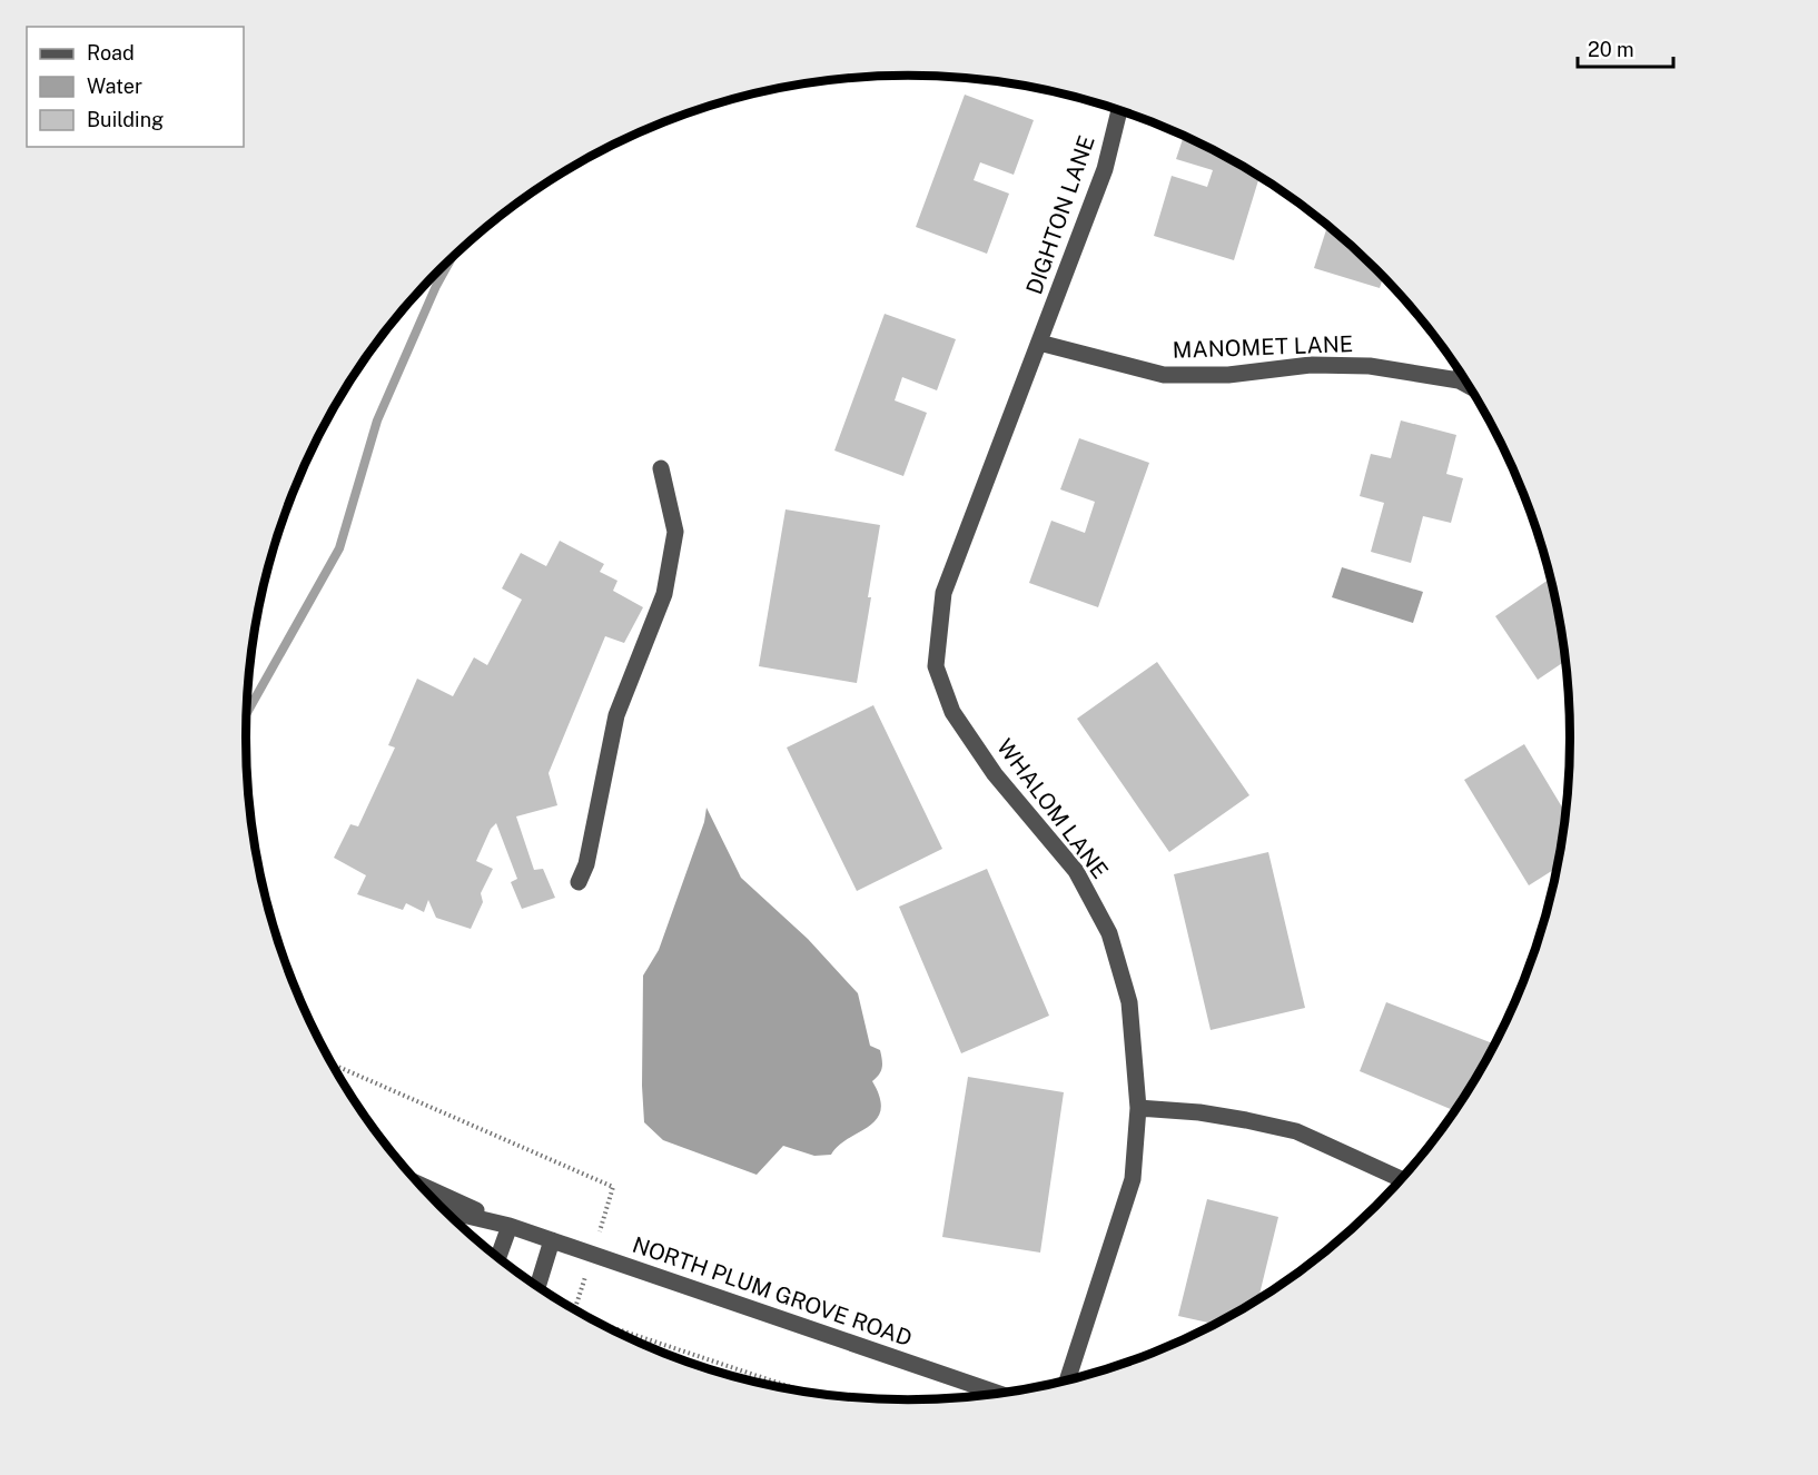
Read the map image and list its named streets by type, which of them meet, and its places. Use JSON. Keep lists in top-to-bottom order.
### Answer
{
  "streets": {
    "street": [
      "DIGHTON LANE",
      "MANOMET LANE",
      "WHALOM LANE",
      "NORTH PLUM GROVE ROAD"
    ]
  },
  "crossings": [
    ["DIGHTON LANE", "MANOMET LANE"],
    ["DIGHTON LANE", "WHALOM LANE"],
    ["MANOMET LANE", "WHALOM LANE"]
  ],
  "legend": ["Road", "Water", "Building"],
  "scale_bar": "20 m"
}
